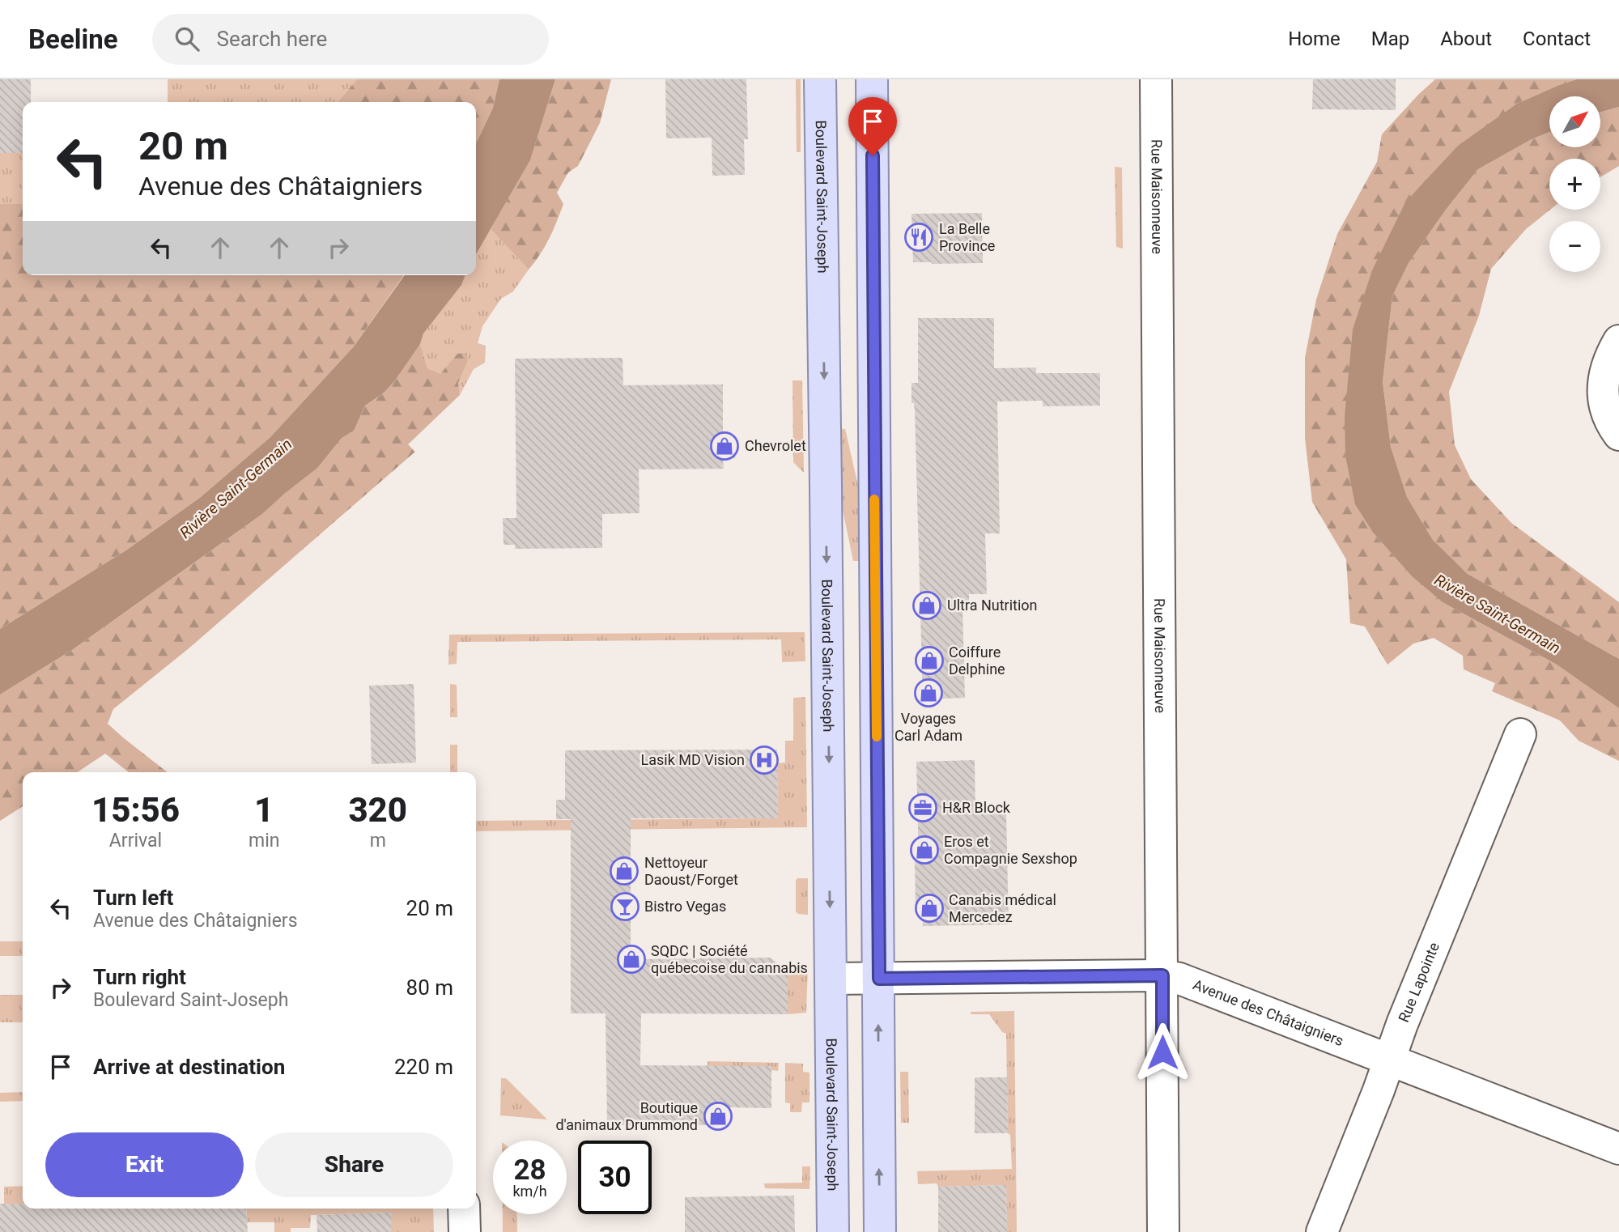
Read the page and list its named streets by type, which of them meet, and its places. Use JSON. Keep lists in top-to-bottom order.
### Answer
{
  "streets": {
    "main road": ["Boulevard Saint-Joseph"],
    "street": ["Rue Maisonneuve", "Rue Lapointe", "Avenue des Châtaigniers"]
  },
  "crossings": [
    ["Boulevard Saint-Joseph", "Avenue des Châtaigniers"],
    ["Rue Maisonneuve", "Avenue des Châtaigniers"],
    ["Rue Lapointe", "Avenue des Châtaigniers"]
  ],
  "water": ["Rivière Saint-Germain"],
  "places": {
    "restaurant": ["La Belle Province"],
    "shop": [
      "Chevrolet",
      "Ultra Nutrition",
      "Coiffure Delphine",
      "Voyages Carl Adam",
      "Eros et Compagnie Sexshop",
      "Nettoyeur Daoust/Forget",
      "Canabis médical Mercedez",
      "SQDC | Société québecoise du cannabis",
      "Boutique d'animaux Drummond"
    ],
    "hospital": ["Lasik MD Vision"],
    "office": ["H&R Block"],
    "bar": ["Bistro Vegas"]
  },
  "north": "top right",
  "page": {
    "header": "Beeline",
    "search": "Search here",
    "nav": [
      "Home",
      "Map",
      "About",
      "Contact"
    ],
    "map_buttons": ["+", "−"],
    "turn": ["20 m", "Avenue des Châtaigniers"],
    "eta": [
      "15:56",
      "Arrival",
      "1",
      "min",
      "320",
      "m"
    ],
    "list": [
      {
        "name": "Turn left",
        "note": "Avenue des Châtaigniers",
        "value": "20 m"
      },
      {
        "name": "Turn right",
        "note": "Boulevard Saint-Joseph",
        "value": "80 m"
      },
      {
        "name": "Arrive at destination",
        "value": "220 m"
      }
    ],
    "buttons": ["Exit", "Share"],
    "speed": "28 km/h",
    "limit": "30"
  }
}
